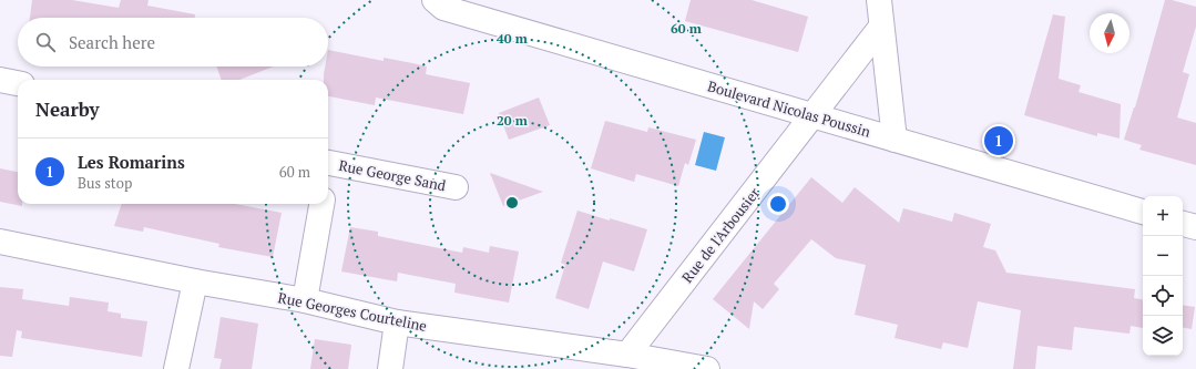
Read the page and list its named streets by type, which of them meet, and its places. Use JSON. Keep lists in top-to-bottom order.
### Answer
{
  "streets": {
    "street": [
      "Boulevard Nicolas Poussin",
      "Rue George Sand",
      "Rue de l'Arbousier",
      "Rue Georges Courteline"
    ]
  },
  "crossings": [
    ["Boulevard Nicolas Poussin", "Rue de l'Arbousier"],
    ["Rue de l'Arbousier", "Rue Georges Courteline"]
  ],
  "north": "bottom",
  "page": {
    "search": "Search here",
    "heading": "Nearby",
    "pins": "1",
    "list": [
      {
        "mark": "1",
        "name": "Les Romarins",
        "note": "Bus stop",
        "value": "60 m"
      }
    ],
    "map_buttons": ["+", "−"]
  },
  "rings": ["60 m", "40 m", "20 m"]
}
